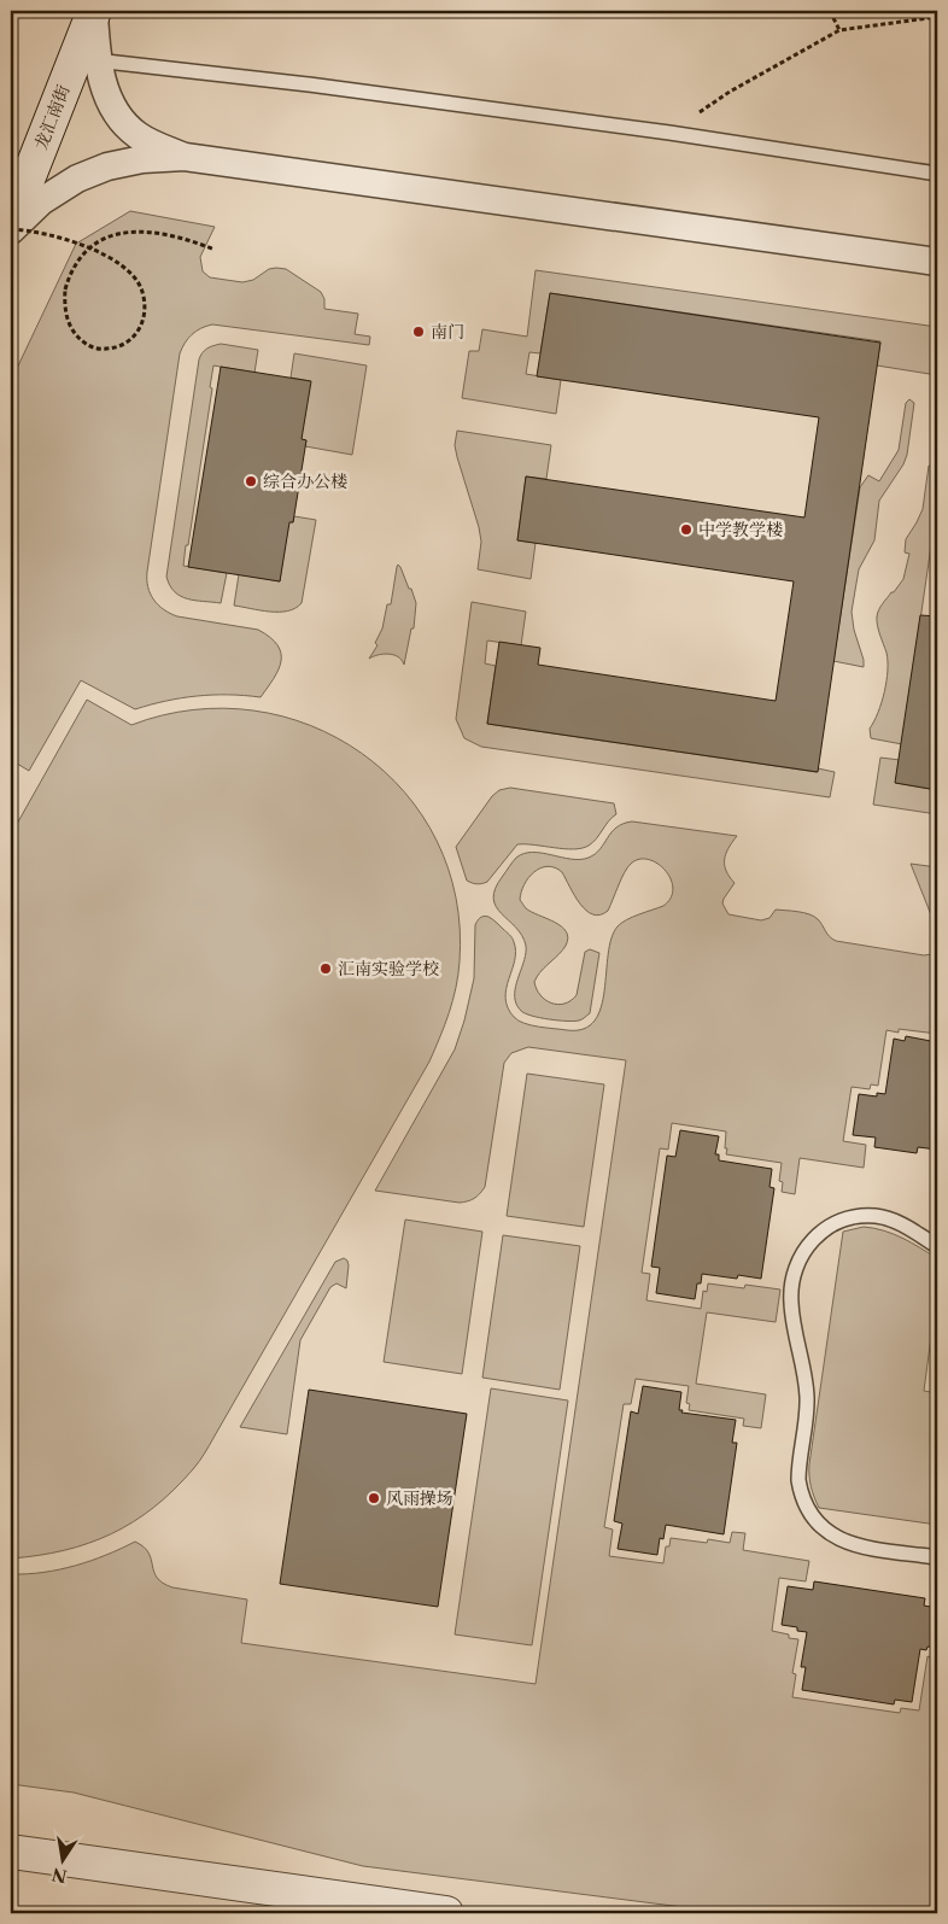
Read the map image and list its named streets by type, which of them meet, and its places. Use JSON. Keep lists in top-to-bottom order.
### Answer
{
  "streets": {
    "street": ["龙汇南街"]
  },
  "places": [
    "南门",
    "综合办公楼",
    "中学教学楼",
    "汇南实验学校",
    "风雨操场"
  ],
  "north": "bottom"
}
